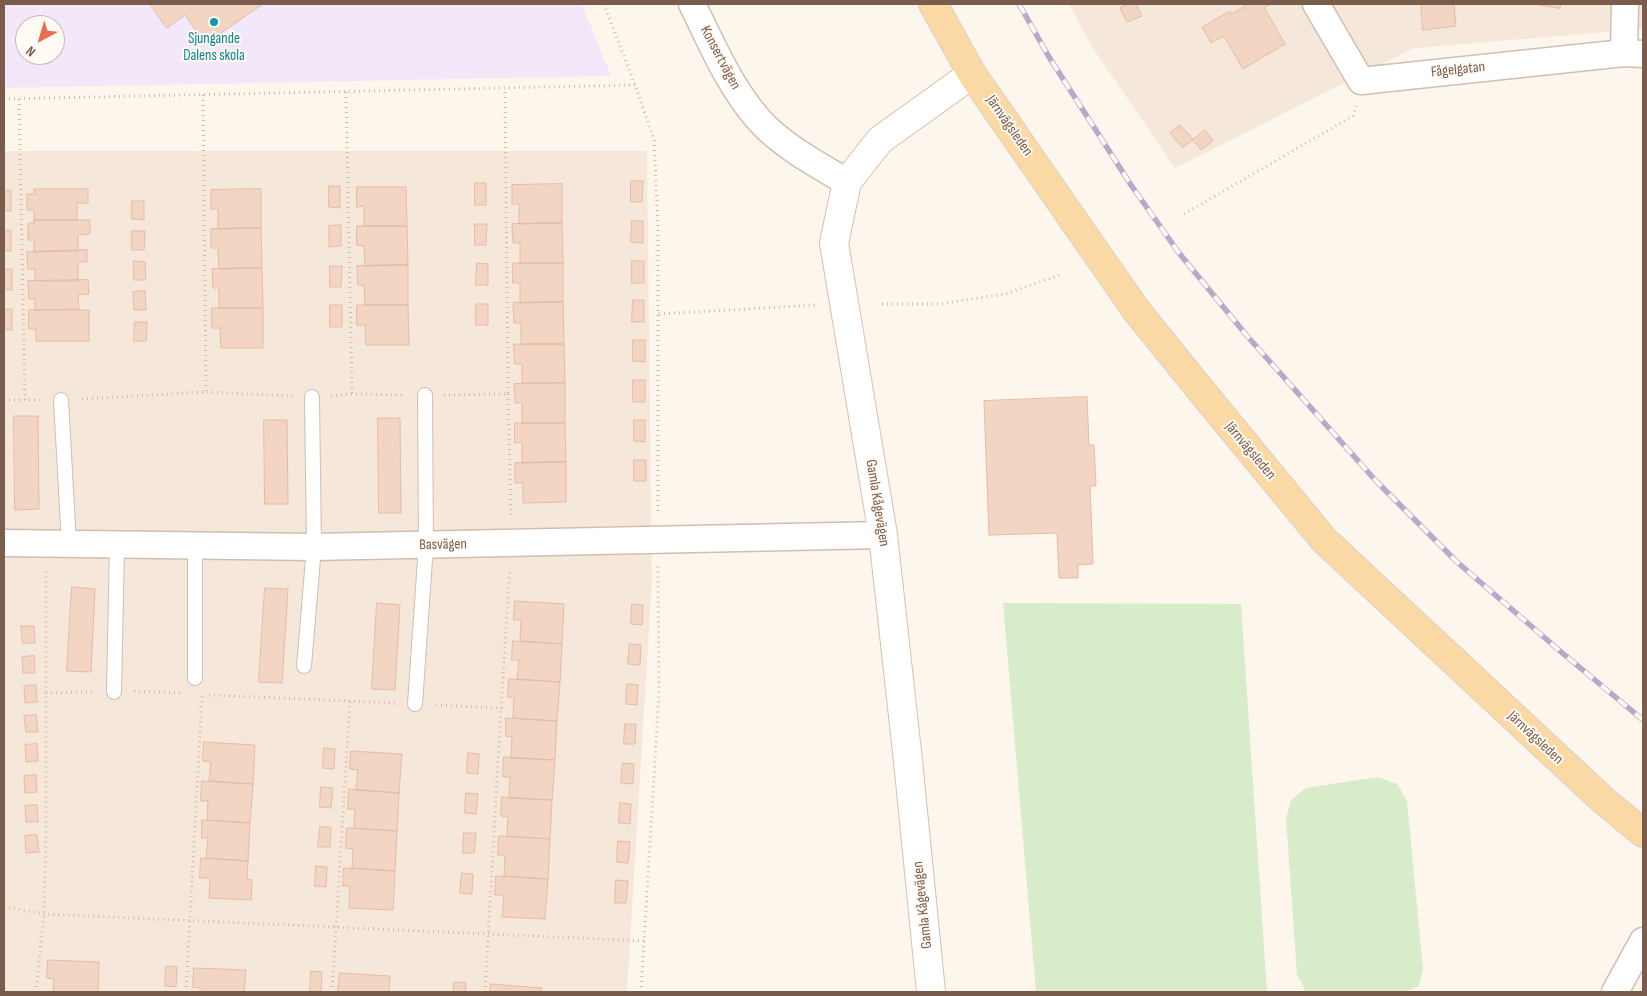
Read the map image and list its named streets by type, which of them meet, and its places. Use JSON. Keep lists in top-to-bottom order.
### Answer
{
  "streets": {
    "main road": ["Järnvägsleden"],
    "street": [
      "Konsertvägen",
      "Fågelgatan",
      "Gamla Kågevägen",
      "Basvägen"
    ]
  },
  "crossings": [
    ["Konsertvägen", "Gamla Kågevägen"],
    ["Järnvägsleden", "Gamla Kågevägen"],
    ["Gamla Kågevägen", "Basvägen"]
  ],
  "places": ["Sjungande Dalens skola"],
  "north": "bottom left"
}
